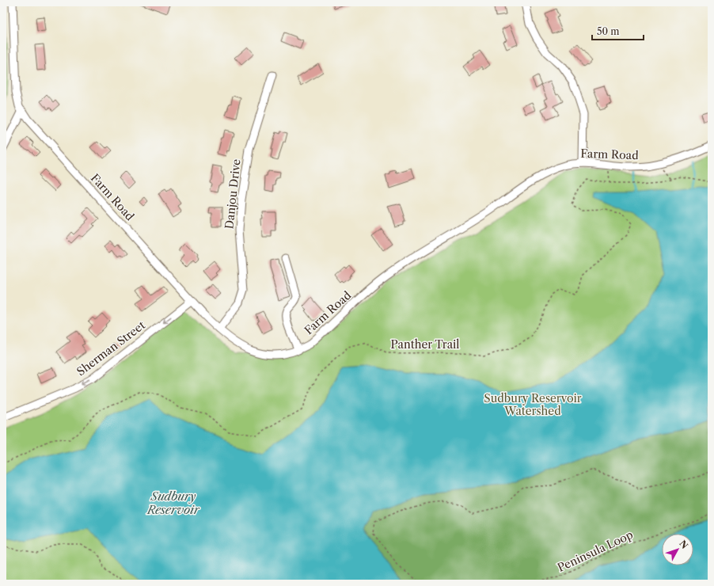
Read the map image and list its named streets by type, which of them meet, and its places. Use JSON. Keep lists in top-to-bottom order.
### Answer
{
  "streets": {
    "street": ["Farm Road", "Danjou Drive", "Sherman Street"],
    "path": ["Panther Trail", "Peninsula Loop"]
  },
  "crossings": [
    ["Farm Road", "Danjou Drive"],
    ["Farm Road", "Sherman Street"]
  ],
  "one_way": ["Sherman Street"],
  "water": ["Sudbury Reservoir"],
  "parks": ["Sudbury Reservoir Watershed"],
  "scale_bar": "50 m",
  "north": "top right"
}
